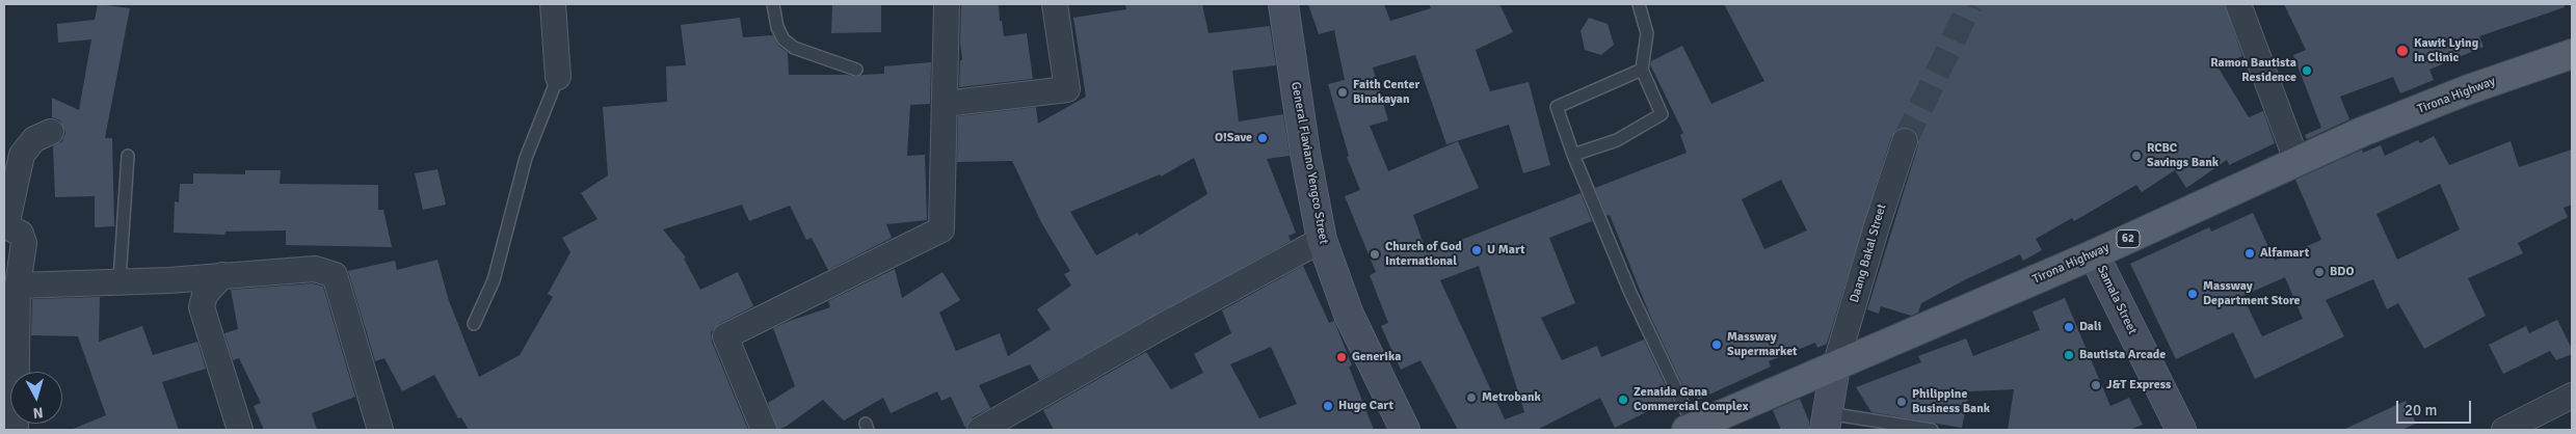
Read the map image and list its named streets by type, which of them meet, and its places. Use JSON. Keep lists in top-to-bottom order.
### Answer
{
  "streets": {
    "main road": [
      "Tirona Highway",
      "General Flaviano Yengco Street",
      "62",
      "Samala Street"
    ],
    "street": ["Daang Bakal Street"]
  },
  "crossings": [
    ["Tirona Highway", "Daang Bakal Street"],
    ["Tirona Highway", "Samala Street"]
  ],
  "places": [
    "Kawit Lying In Clinic",
    "Ramon Bautista Residence",
    "Faith Center Binakayan",
    "O!Save",
    "RCBC Savings Bank",
    "U Mart",
    "Alfamart",
    "Church of God International",
    "BDO",
    "Massway Department Store",
    "Dali",
    "Massway Supermarket",
    "Bautista Arcade",
    "Generika",
    "J&T Express",
    "Metrobank",
    "Zenaida Gana Commercial Complex",
    "Philippine Business Bank",
    "Huge Cart"
  ],
  "scale_bar": "20 m",
  "north": "bottom"
}
